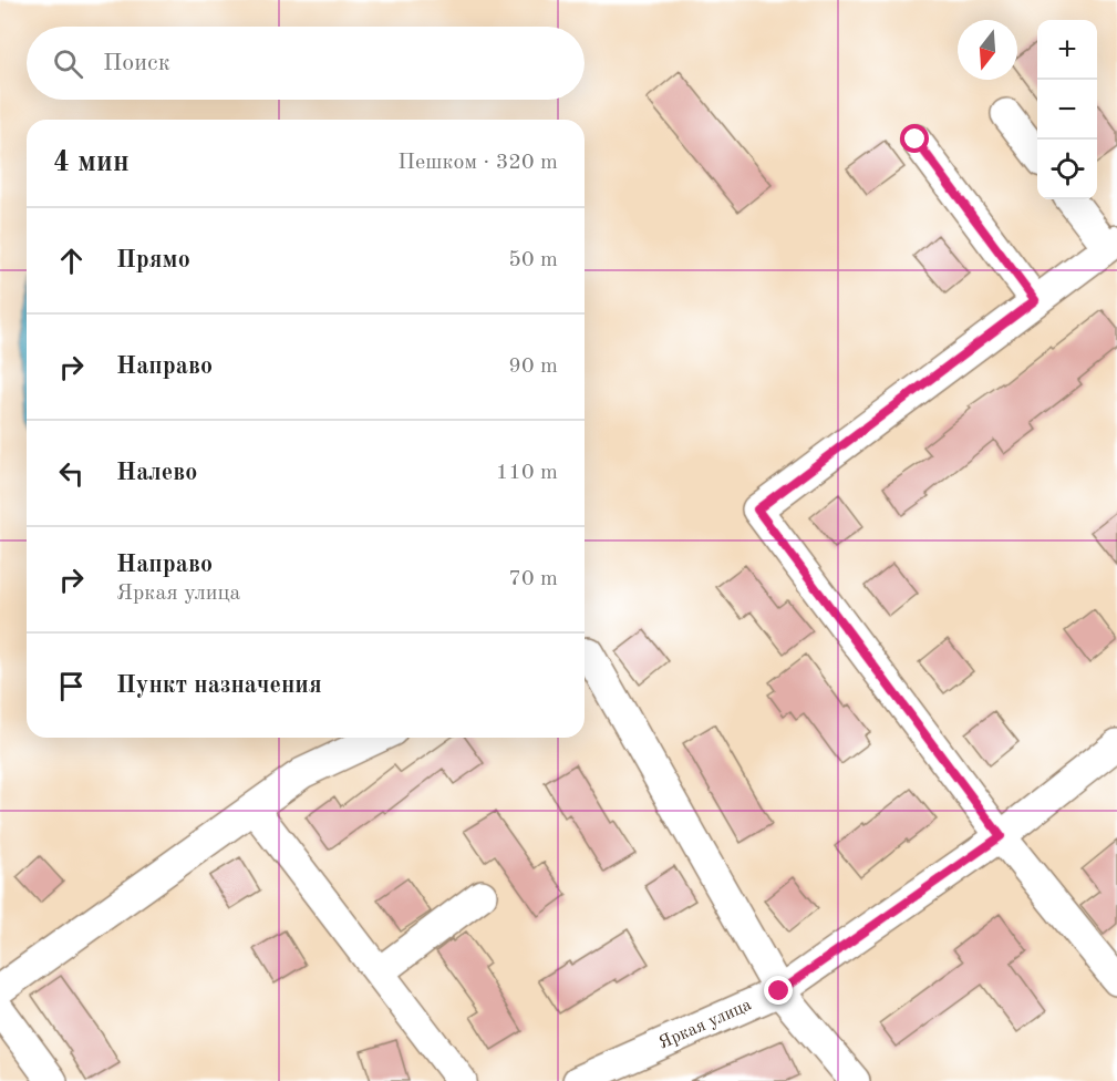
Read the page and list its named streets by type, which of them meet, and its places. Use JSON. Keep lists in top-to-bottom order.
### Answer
{
  "streets": {
    "street": ["Яркая улица"]
  },
  "north": "bottom",
  "page": {
    "map_buttons": ["+", "−"],
    "search": "Поиск",
    "heading": ["4 мин", "Пешком · 320 m"],
    "list": [
      ["Прямо", "50 m"],
      ["Направо", "90 m"],
      ["Налево", "110 m"],
      ["Направо", "Яркая улица", "70 m"],
      "Пункт назначения"
    ]
  }
}
